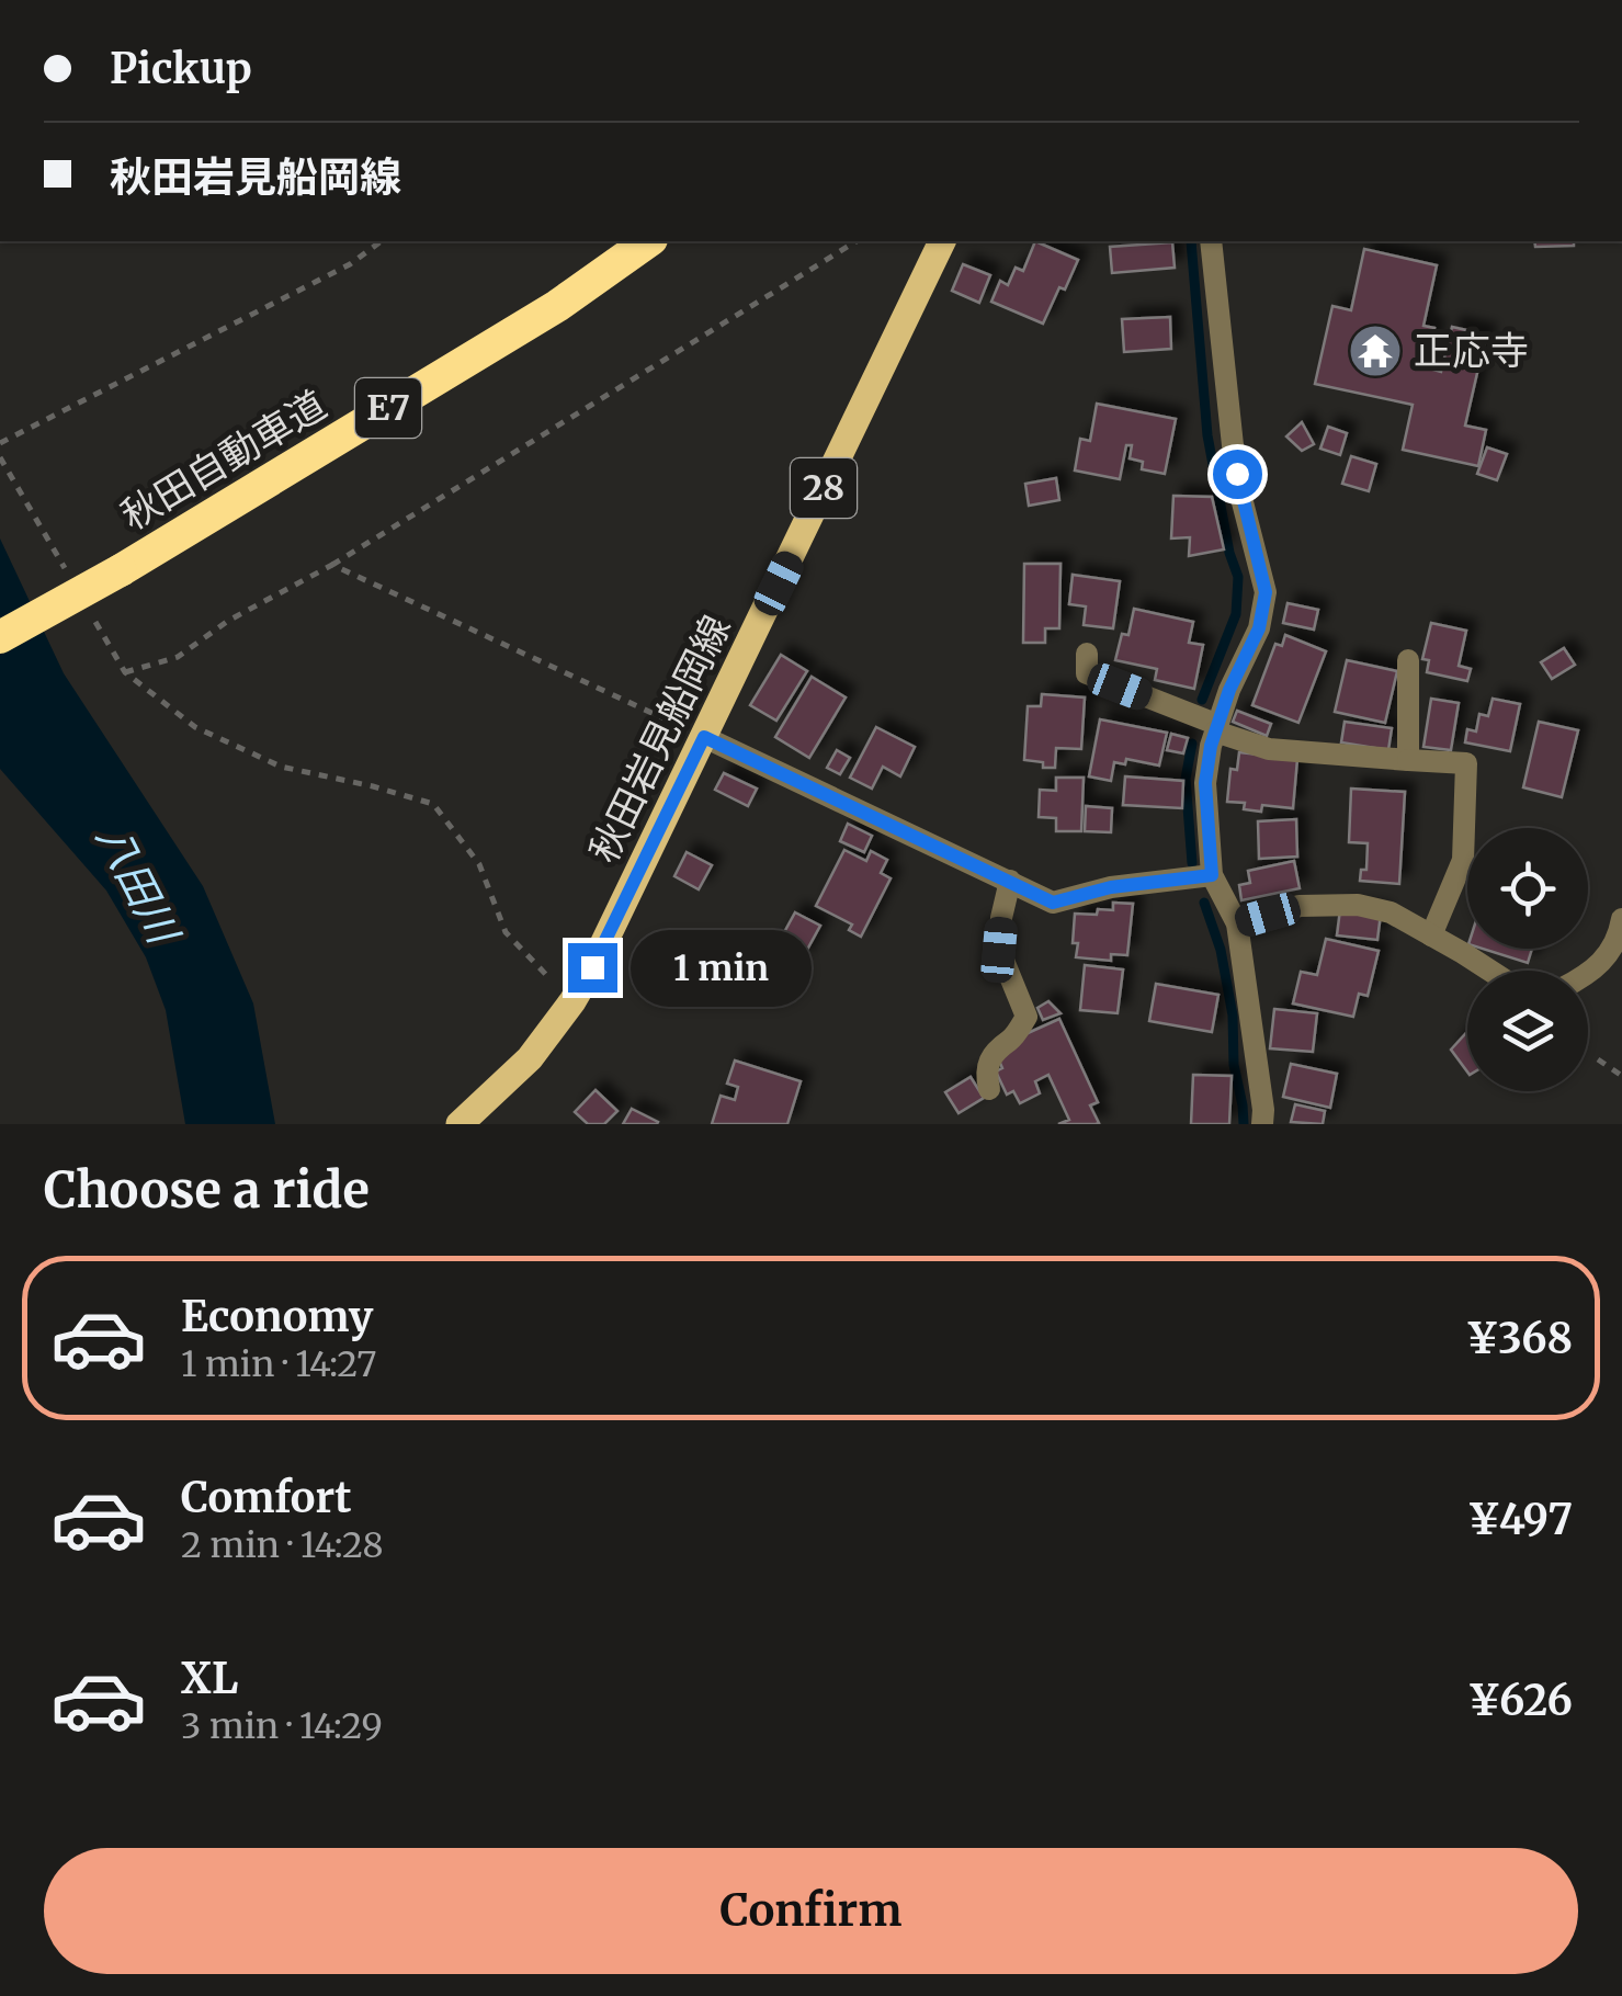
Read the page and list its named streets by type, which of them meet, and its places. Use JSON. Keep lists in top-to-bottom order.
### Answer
{
  "streets": {
    "highway": ["E7", "秋田自動車道"],
    "main road": ["28", "秋田岩見船岡線"]
  },
  "water": ["八田川"],
  "places": {
    "temple": ["正応寺"]
  },
  "page": {
    "banner": ["Pickup", "秋田岩見船岡線"],
    "bubble": "1 min",
    "heading": "Choose a ride",
    "list": [
      {
        "name": "Economy",
        "note": "1 min · 14:27",
        "value": "¥368"
      },
      {
        "name": "Comfort",
        "note": "2 min · 14:28",
        "value": "¥497"
      },
      {
        "name": "XL",
        "note": "3 min · 14:29",
        "value": "¥626"
      }
    ],
    "buttons": "Confirm"
  }
}
